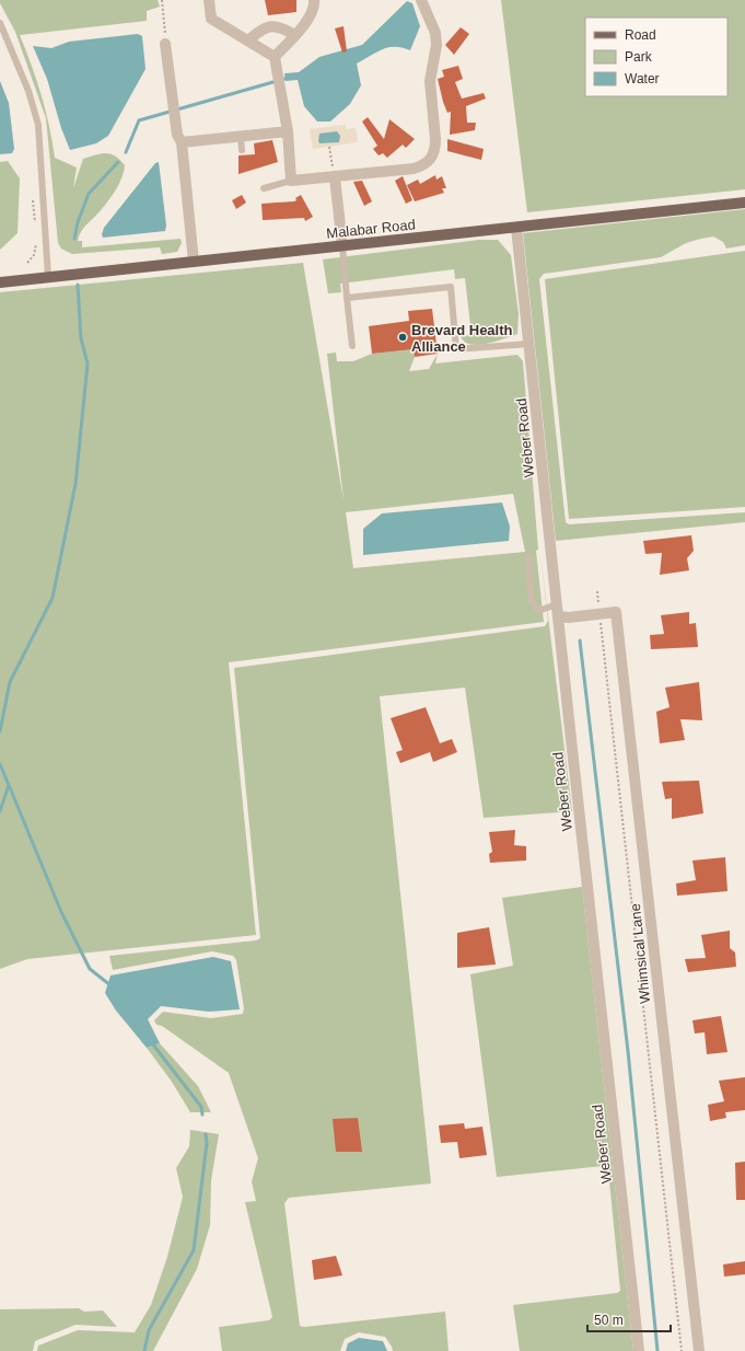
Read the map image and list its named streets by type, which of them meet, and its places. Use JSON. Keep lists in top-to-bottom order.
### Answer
{
  "streets": {
    "main road": ["Malabar Road"],
    "street": ["Weber Road", "Whimsical Lane"]
  },
  "crossings": [
    ["Malabar Road", "Weber Road"],
    ["Weber Road", "Whimsical Lane"]
  ],
  "places": ["Brevard Health Alliance"],
  "legend": ["Road", "Park", "Water"],
  "scale_bar": "50 m"
}
